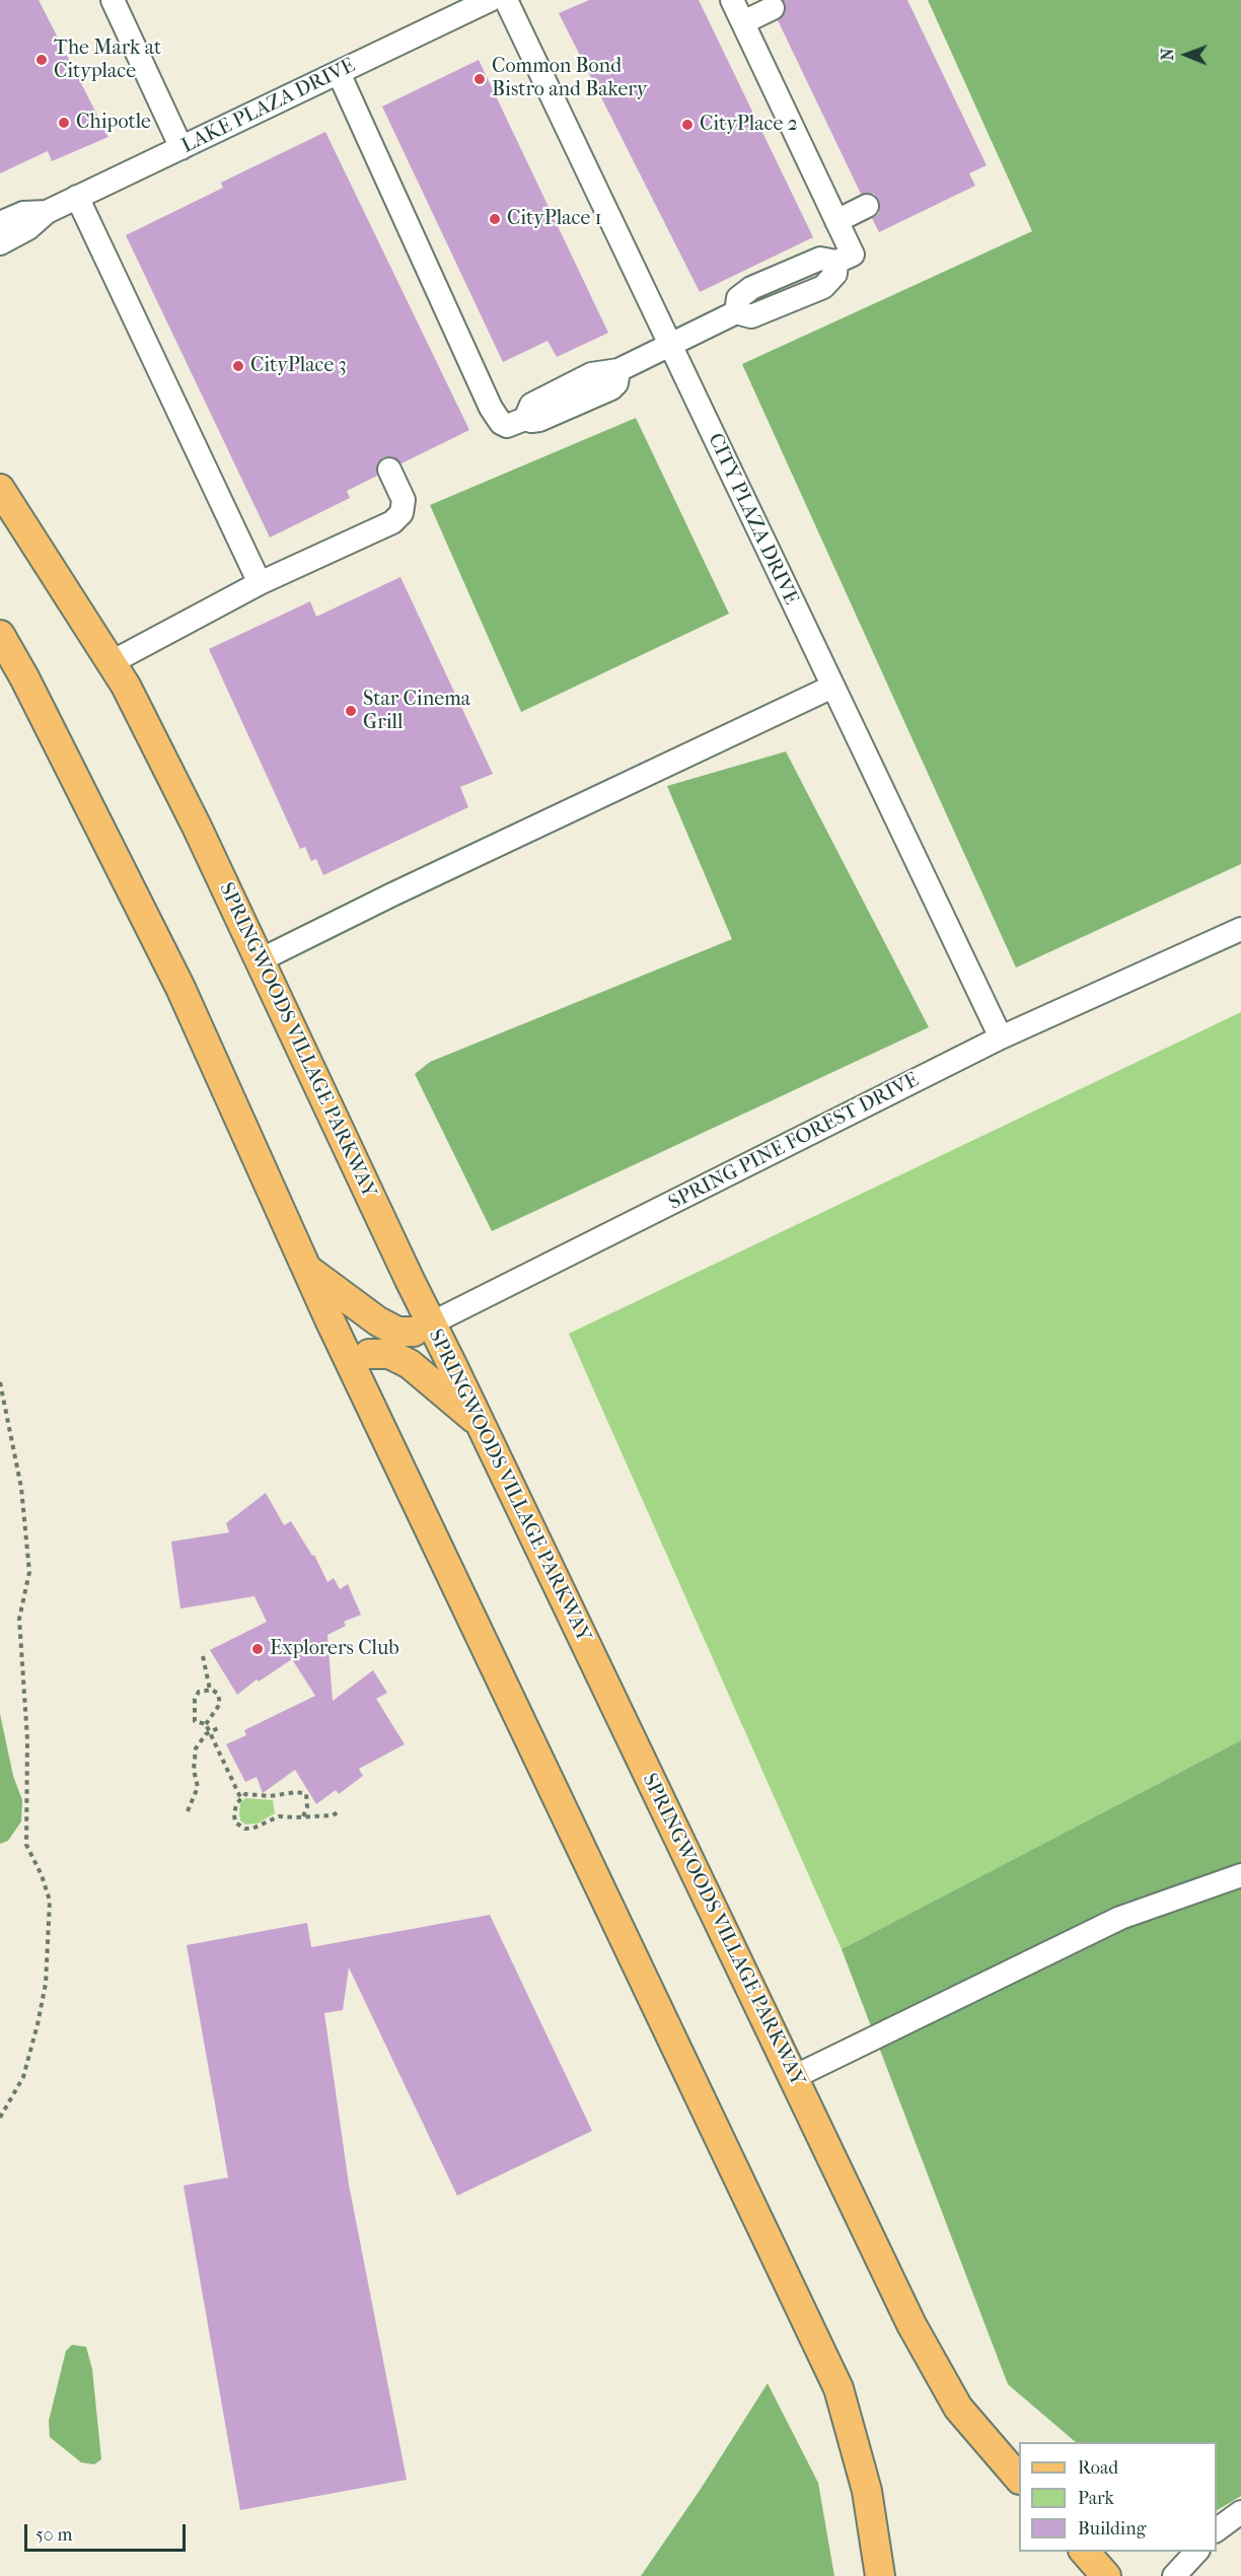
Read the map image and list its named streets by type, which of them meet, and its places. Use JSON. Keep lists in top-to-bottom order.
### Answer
{
  "streets": {
    "main road": ["SPRINGWOODS VILLAGE PARKWAY"],
    "street": ["LAKE PLAZA DRIVE", "CITY PLAZA DRIVE", "SPRING PINE FOREST DRIVE"]
  },
  "crossings": [
    ["CITY PLAZA DRIVE", "SPRING PINE FOREST DRIVE"],
    ["SPRINGWOODS VILLAGE PARKWAY", "SPRING PINE FOREST DRIVE"]
  ],
  "places": [
    "The Mark at Cityplace",
    "Common Bond Bistro and Bakery",
    "Chipotle",
    "CityPlace 2",
    "CityPlace 1",
    "CityPlace 3",
    "Star Cinema Grill",
    "Explorers Club"
  ],
  "legend": ["Road", "Park", "Building"],
  "scale_bar": "50 m",
  "north": "left"
}
